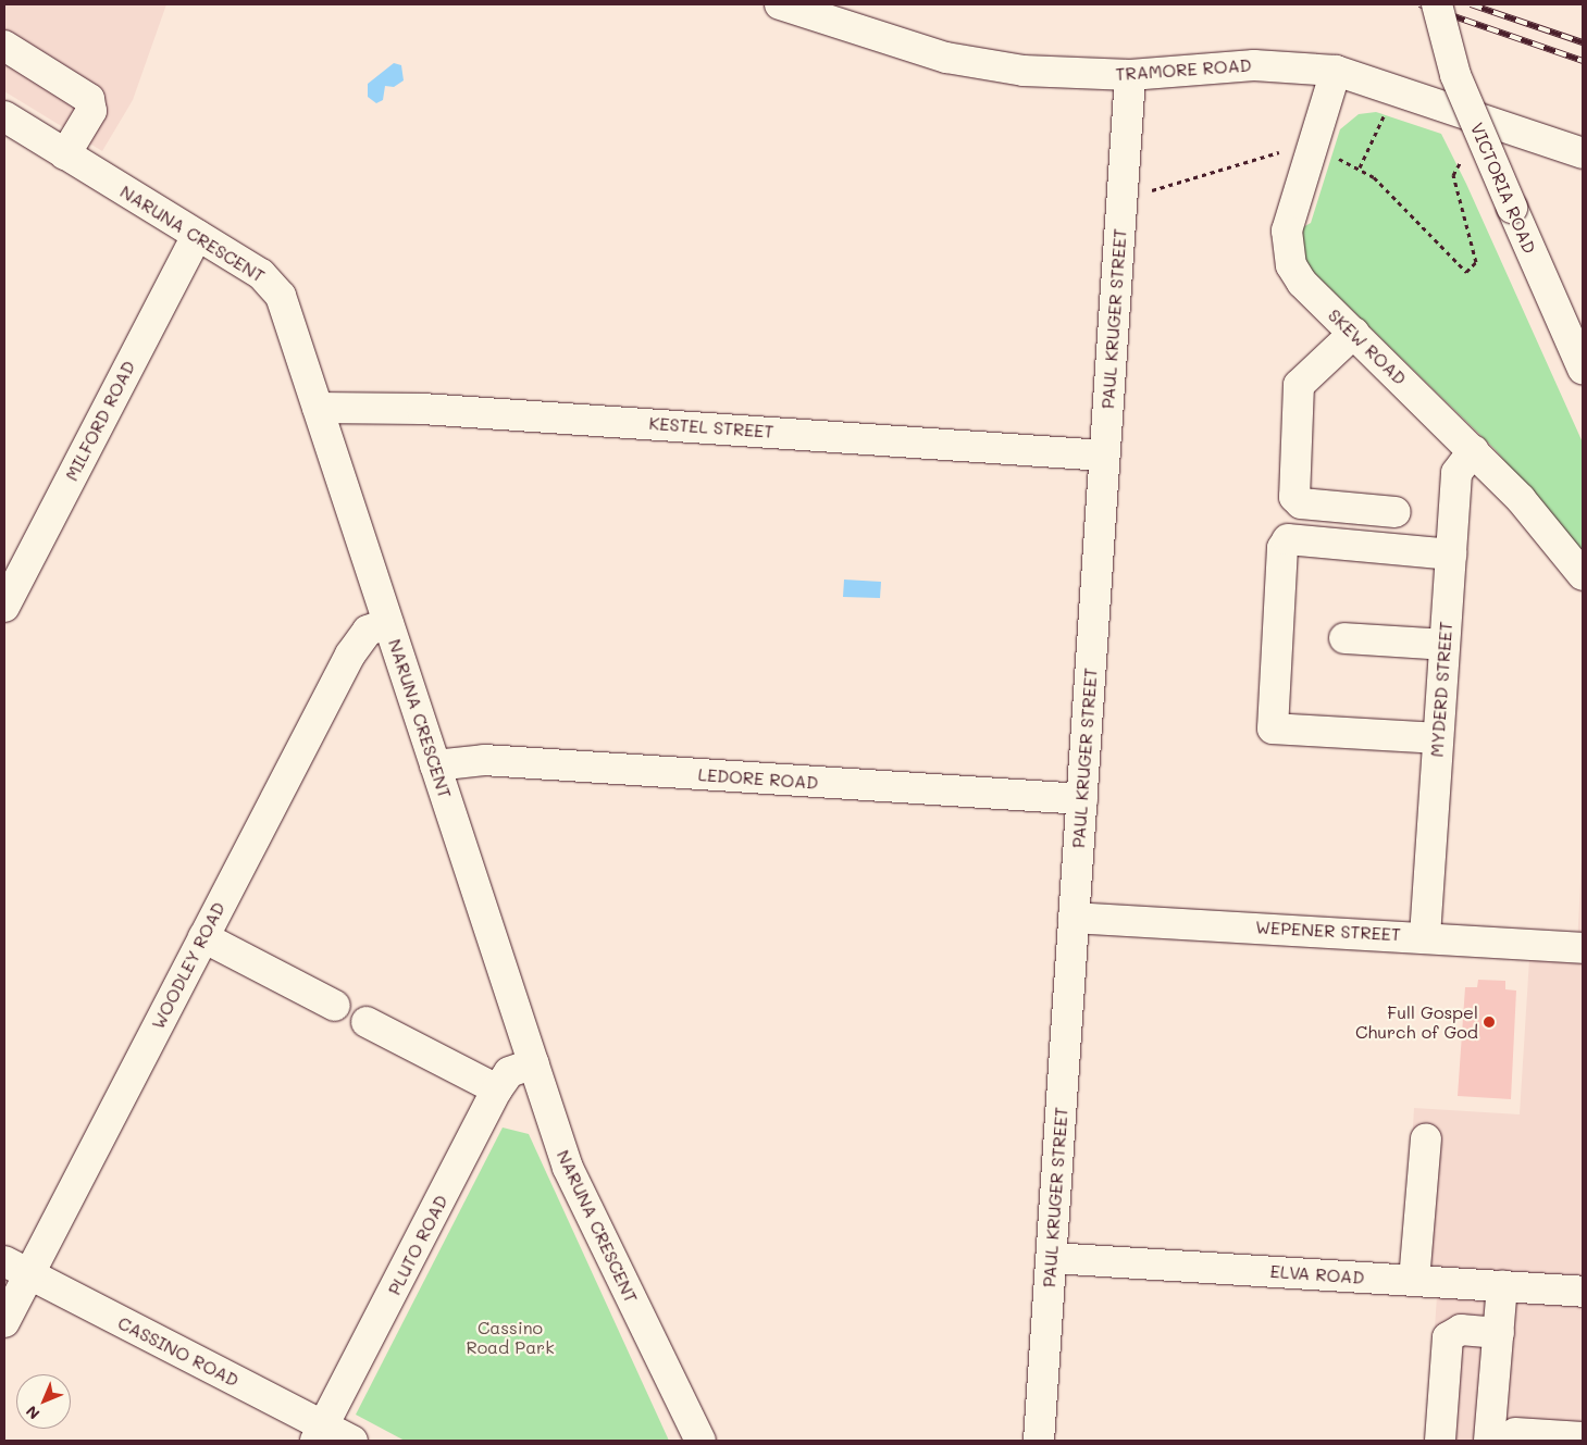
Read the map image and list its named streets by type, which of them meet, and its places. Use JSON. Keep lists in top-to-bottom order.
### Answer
{
  "streets": {
    "street": [
      "TRAMORE ROAD",
      "VICTORIA ROAD",
      "NARUNA CRESCENT",
      "PAUL KRUGER STREET",
      "SKEW ROAD",
      "MILFORD ROAD",
      "KESTEL STREET",
      "MYDERD STREET",
      "LEDORE ROAD",
      "WEPENER STREET",
      "WOODLEY ROAD",
      "PLUTO ROAD",
      "ELVA ROAD",
      "CASSINO ROAD"
    ]
  },
  "crossings": [
    ["TRAMORE ROAD", "PAUL KRUGER STREET"],
    ["TRAMORE ROAD", "SKEW ROAD"],
    ["NARUNA CRESCENT", "MILFORD ROAD"],
    ["NARUNA CRESCENT", "KESTEL STREET"],
    ["NARUNA CRESCENT", "LEDORE ROAD"],
    ["NARUNA CRESCENT", "WOODLEY ROAD"],
    ["NARUNA CRESCENT", "PLUTO ROAD"],
    ["PAUL KRUGER STREET", "KESTEL STREET"],
    ["PAUL KRUGER STREET", "LEDORE ROAD"],
    ["PAUL KRUGER STREET", "WEPENER STREET"],
    ["PAUL KRUGER STREET", "ELVA ROAD"],
    ["SKEW ROAD", "MYDERD STREET"],
    ["MYDERD STREET", "WEPENER STREET"],
    ["WOODLEY ROAD", "CASSINO ROAD"],
    ["PLUTO ROAD", "CASSINO ROAD"]
  ],
  "parks": ["Cassino Road Park"],
  "places": ["Full Gospel Church of God"],
  "north": "bottom left"
}
